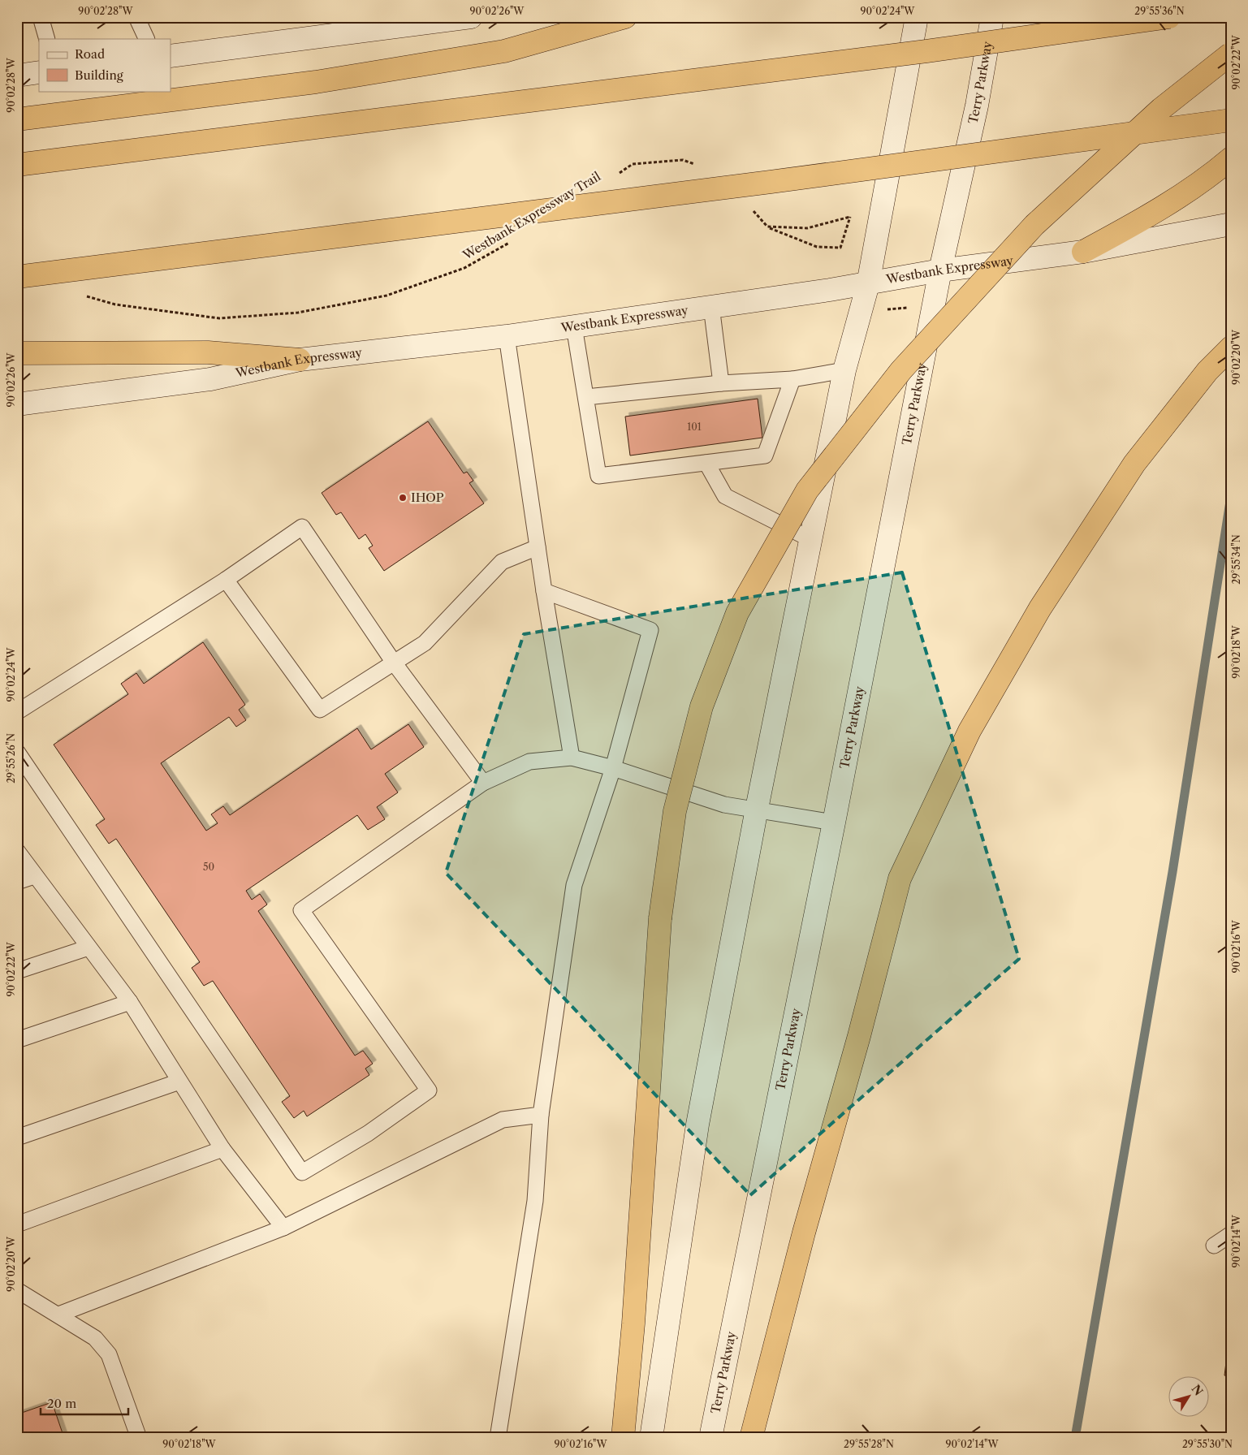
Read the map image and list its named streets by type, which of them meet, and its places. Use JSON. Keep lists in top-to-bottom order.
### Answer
{
  "streets": {
    "street": ["Terry Parkway", "Westbank Expressway"],
    "path": ["Westbank Expressway Trail"]
  },
  "crossings": [
    ["Terry Parkway", "Westbank Expressway"]
  ],
  "places": ["IHOP"],
  "house_numbers": ["101", "50"],
  "legend": ["Road", "Building"],
  "scale_bar": "20 m",
  "north": "top right",
  "coordinates": [
    "90°02'28\"W",
    "90°02'26\"W",
    "90°02'24\"W",
    "29°55'36\"N",
    "90°02'22\"W",
    "90°02'20\"W",
    "29°55'34\"N",
    "90°02'18\"W",
    "29°55'26\"N",
    "90°02'16\"W",
    "90°02'14\"W",
    "29°55'28\"N",
    "29°55'30\"N"
  ]
}
